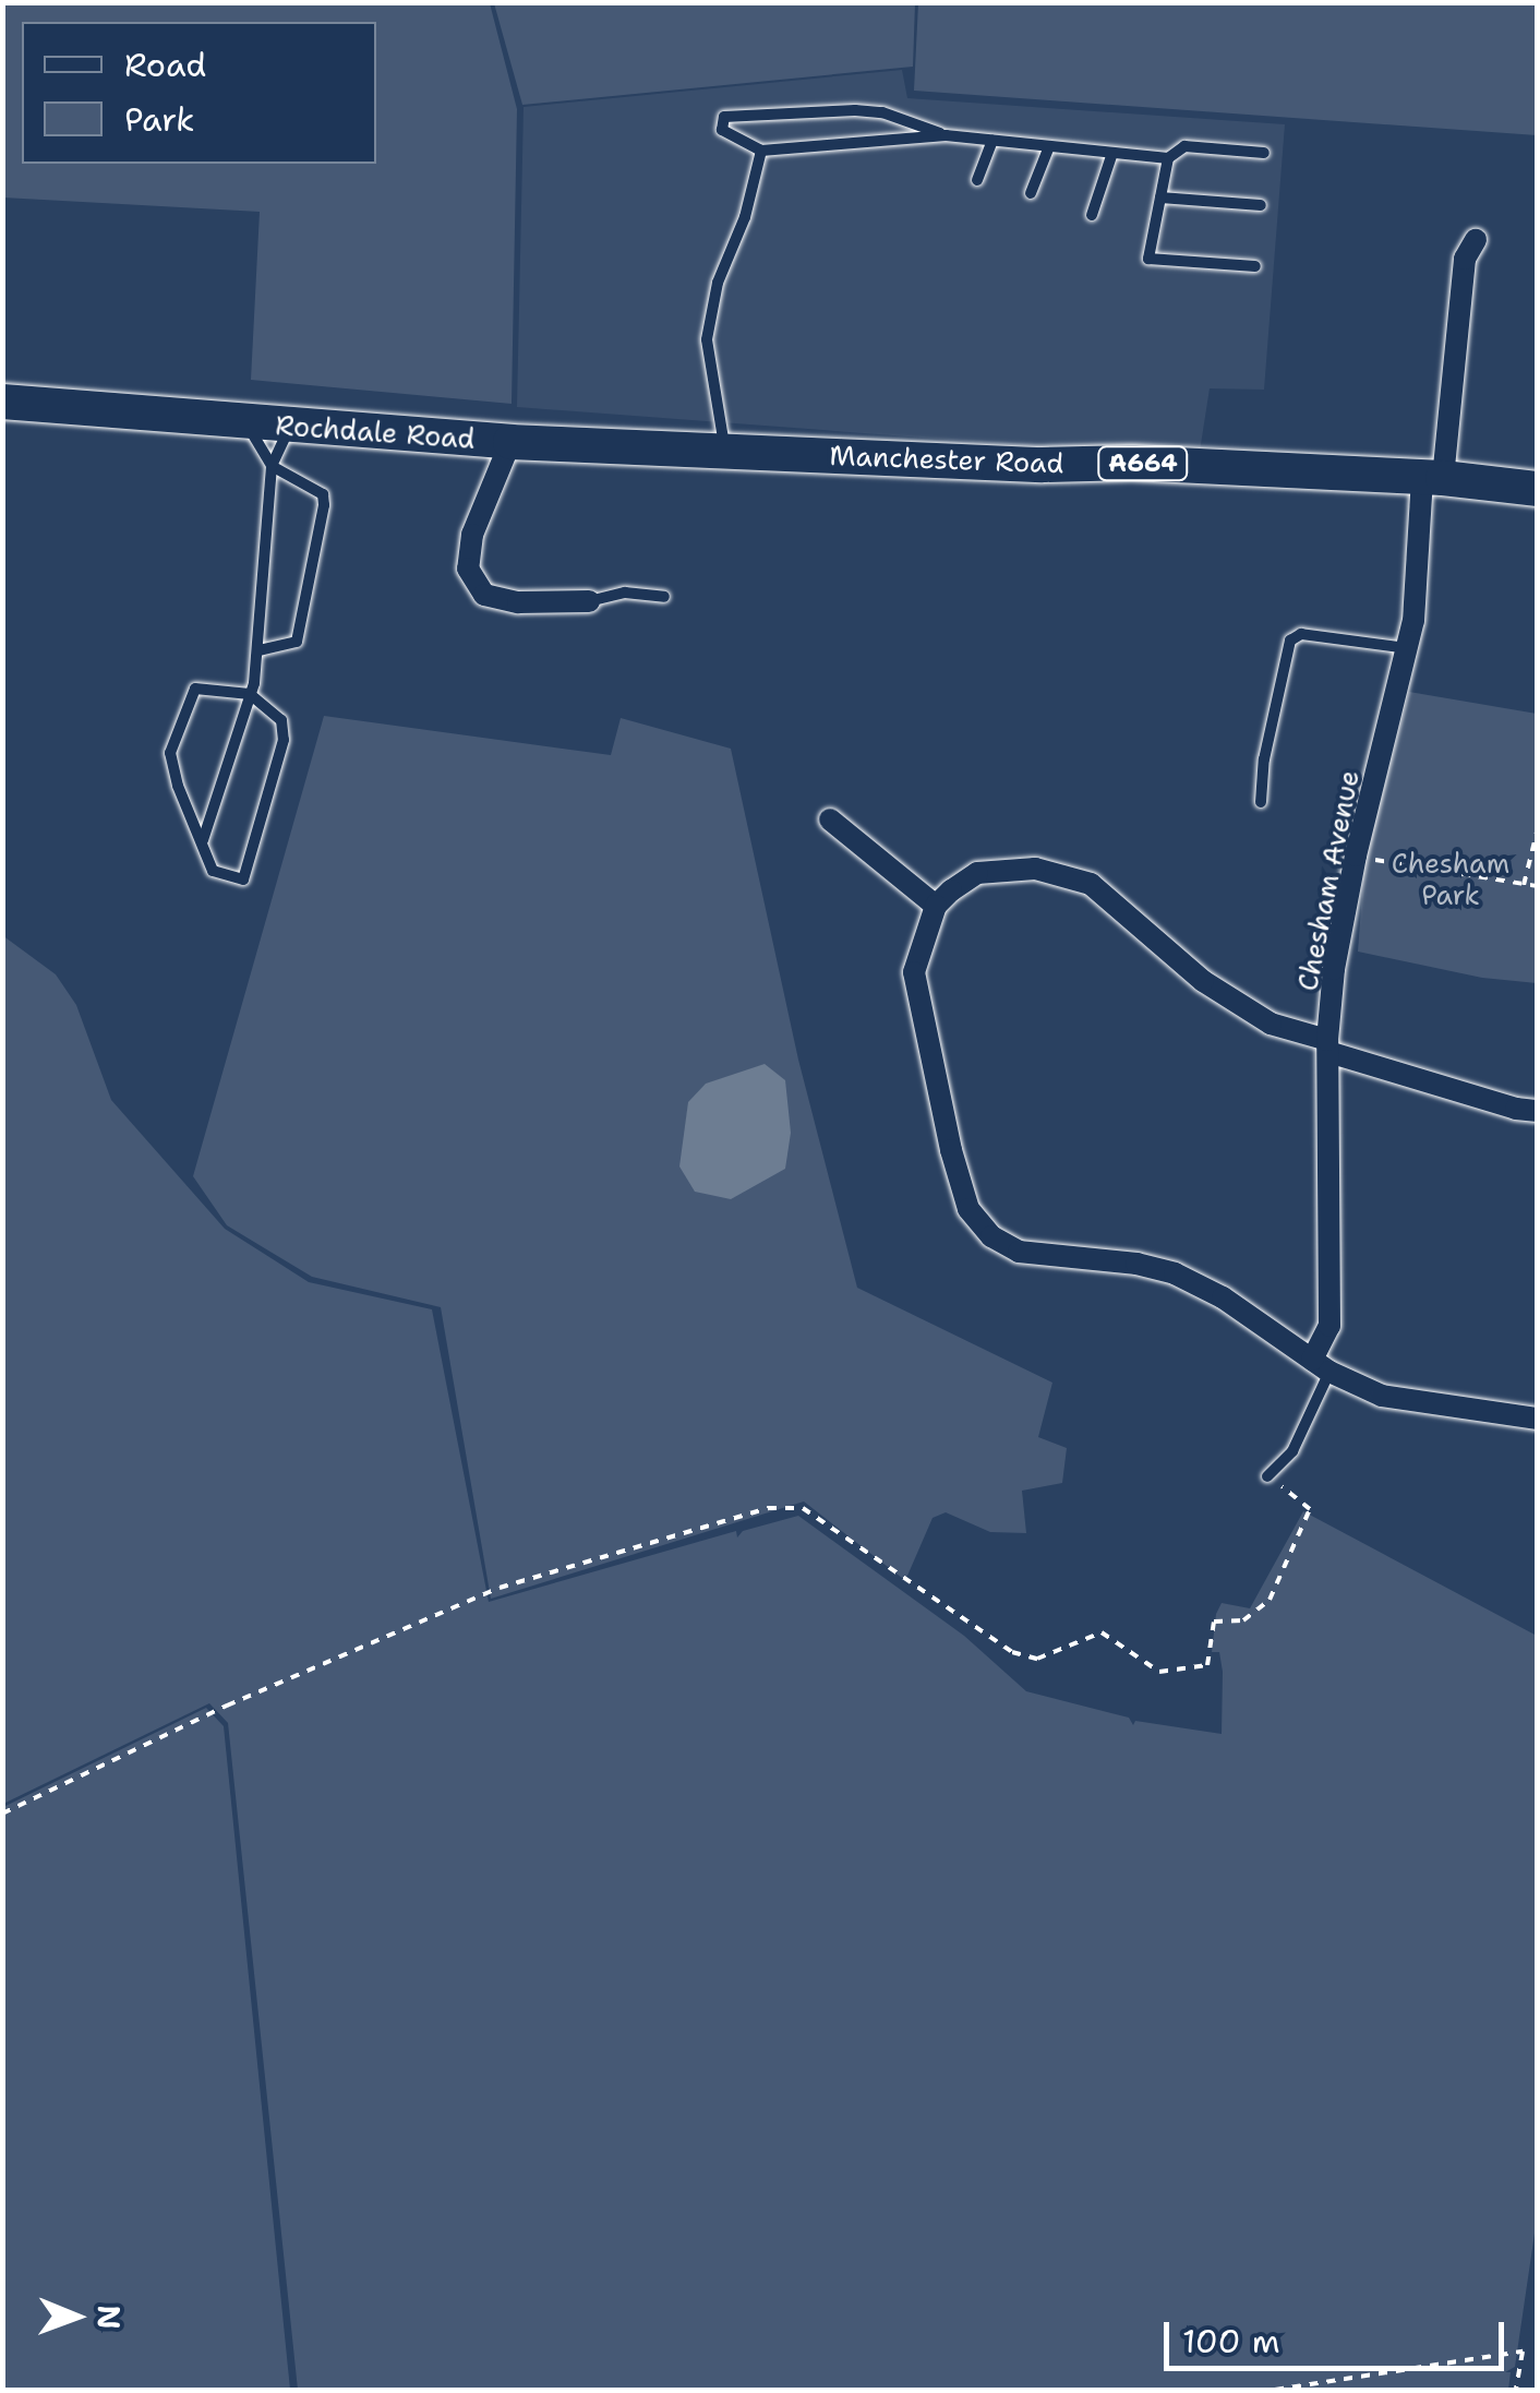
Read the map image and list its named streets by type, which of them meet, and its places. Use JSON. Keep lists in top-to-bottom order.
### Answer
{
  "streets": {
    "main road": ["Rochdale Road", "Manchester Road", "A664"],
    "street": ["Chesham Avenue"]
  },
  "crossings": [
    ["Rochdale Road", "Manchester Road"],
    ["Manchester Road", "Chesham Avenue"]
  ],
  "parks": ["Chesham Park"],
  "legend": ["Road", "Park"],
  "scale_bar": "100 m",
  "north": "right"
}
